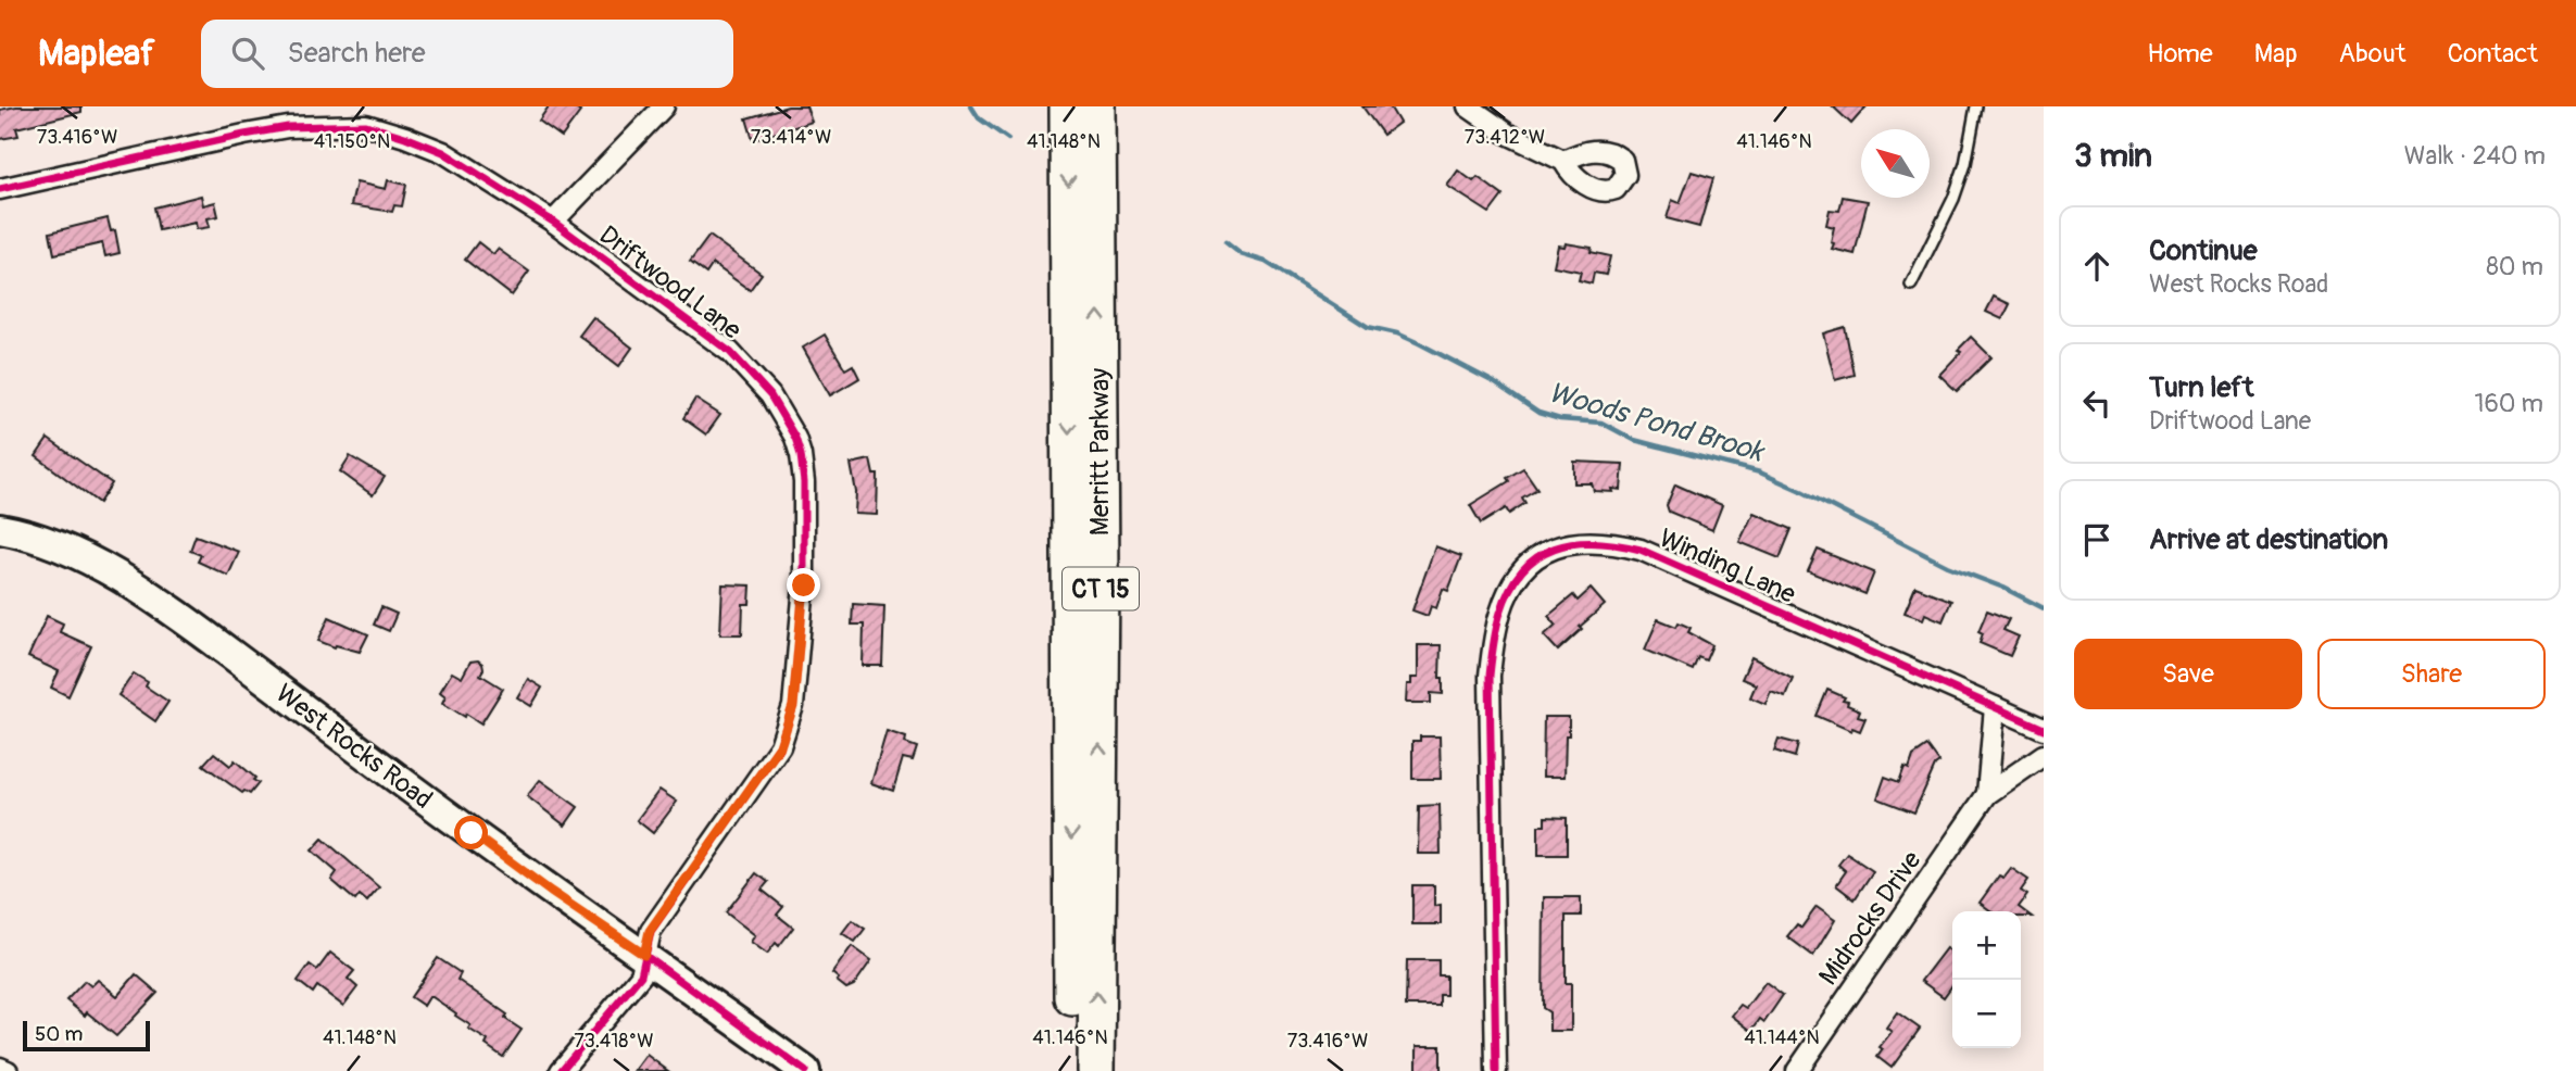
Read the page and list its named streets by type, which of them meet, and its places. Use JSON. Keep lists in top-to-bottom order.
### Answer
{
  "streets": {
    "highway": ["Merritt Parkway", "CT 15"],
    "main road": ["West Rocks Road"],
    "street": ["Driftwood Lane", "Winding Lane", "Midrocks Drive"]
  },
  "crossings": [
    ["Driftwood Lane", "West Rocks Road"],
    ["Winding Lane", "Midrocks Drive"]
  ],
  "water": ["Woods Pond Brook"],
  "scale_bar": "50 m",
  "north": "top left",
  "page": {
    "header": "Mapleaf",
    "search": "Search here",
    "nav": [
      "Home",
      "Map",
      "About",
      "Contact"
    ],
    "heading": ["3 min", "Walk · 240 m"],
    "list": [
      ["Continue", "West Rocks Road", "80 m"],
      ["Turn left", "Driftwood Lane", "160 m"],
      "Arrive at destination"
    ],
    "buttons": ["Save", "Share"],
    "map_buttons": ["+", "−"],
    "scale": "50 m"
  },
  "coordinates": [
    "73.416°W",
    "73.414°W",
    "73.412°W",
    "41.150°N",
    "41.148°N",
    "41.146°N",
    "41.144°N",
    "73.418°W"
  ]
}
